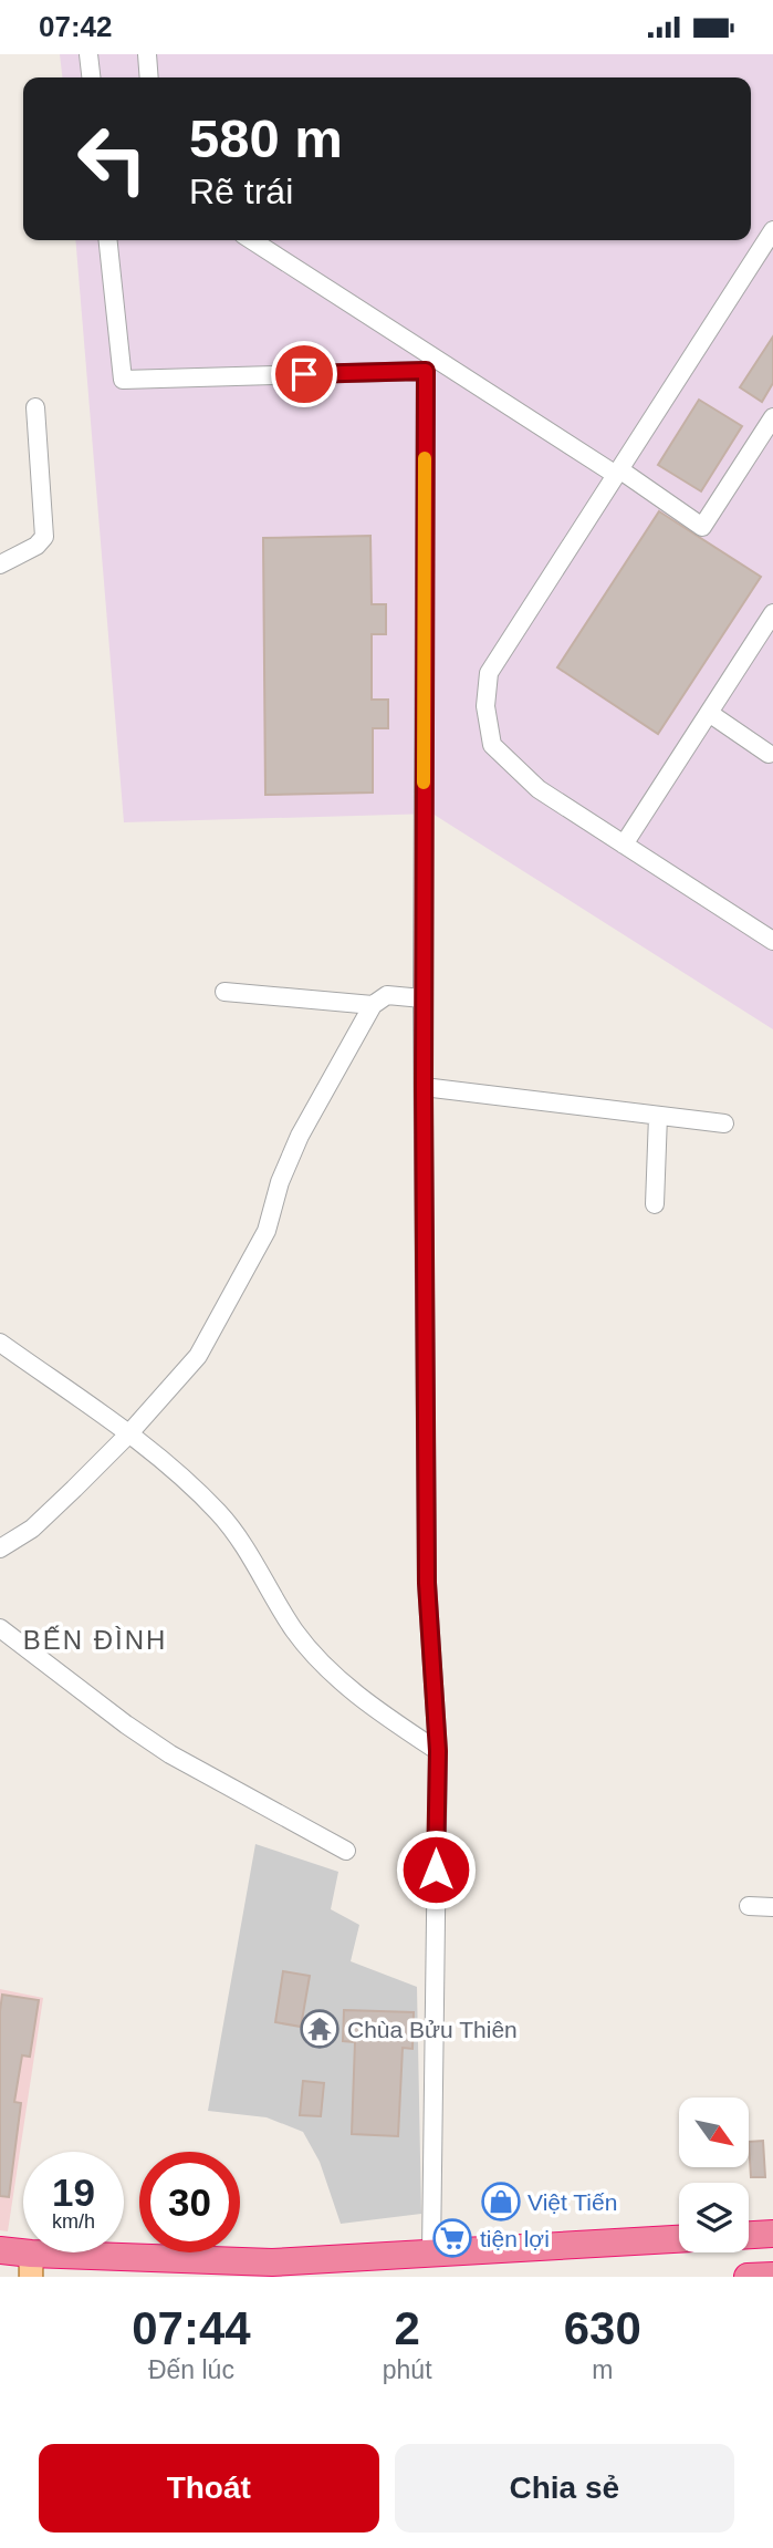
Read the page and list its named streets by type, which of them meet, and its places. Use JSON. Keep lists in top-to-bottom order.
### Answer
{
  "districts": ["BẾN ĐÌNH"],
  "places": {
    "temple": ["Chùa Bửu Thiên"],
    "shop": ["Việt Tiến"],
    "supermarket": ["tiện lợi"]
  },
  "north": "bottom right",
  "page": {
    "status": "07:42",
    "turn": ["580 m", "Rẽ trái"],
    "speed": "19 km/h",
    "limit": "30",
    "eta": [
      "07:44",
      "Đến lúc",
      "2",
      "phút",
      "630",
      "m"
    ],
    "buttons": ["Thoát", "Chia sẻ"]
  }
}
